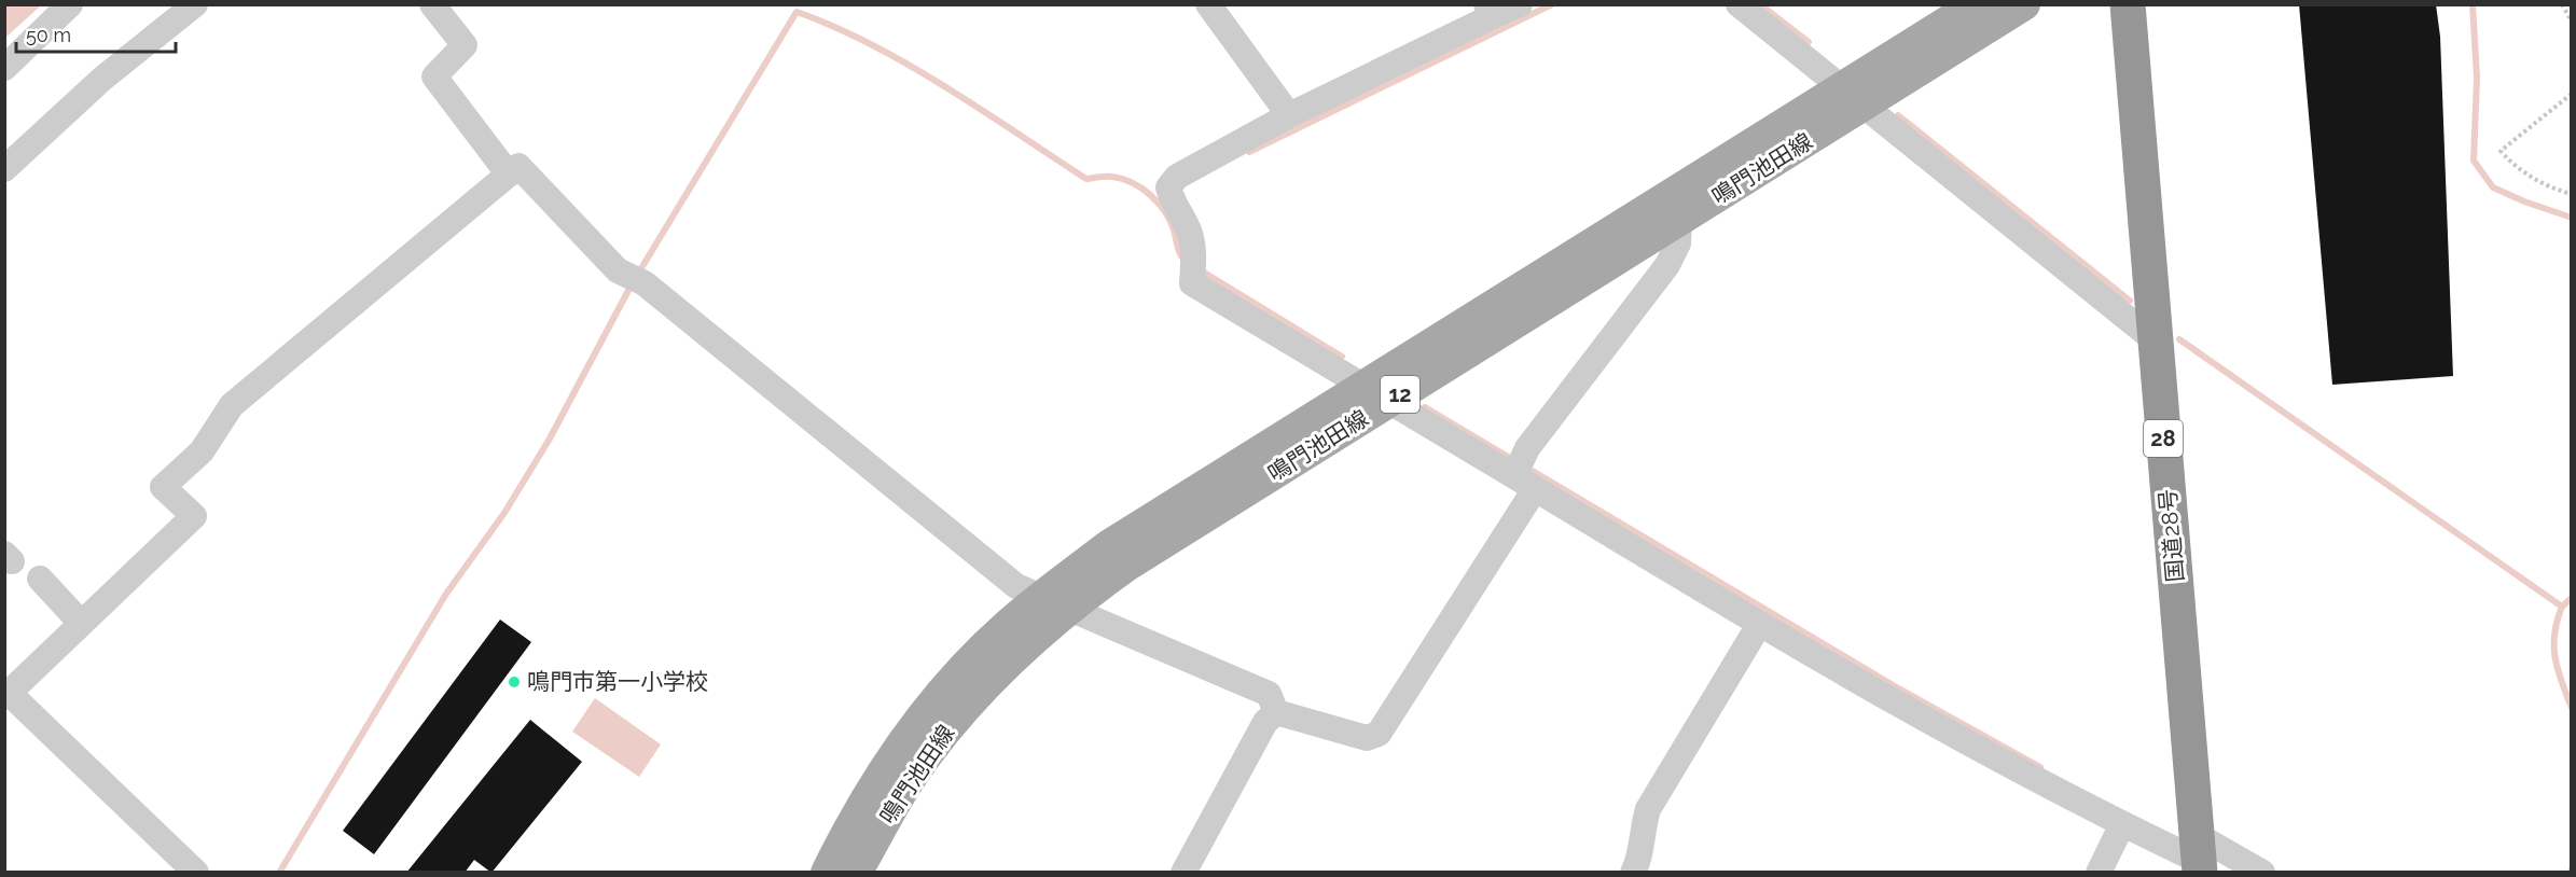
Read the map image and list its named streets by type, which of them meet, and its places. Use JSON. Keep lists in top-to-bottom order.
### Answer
{
  "streets": {
    "highway": ["28", "国道28号"],
    "main road": ["鳴門池田線", "12"]
  },
  "places": ["鳴門市第一小学校"],
  "scale_bar": "50 m"
}
